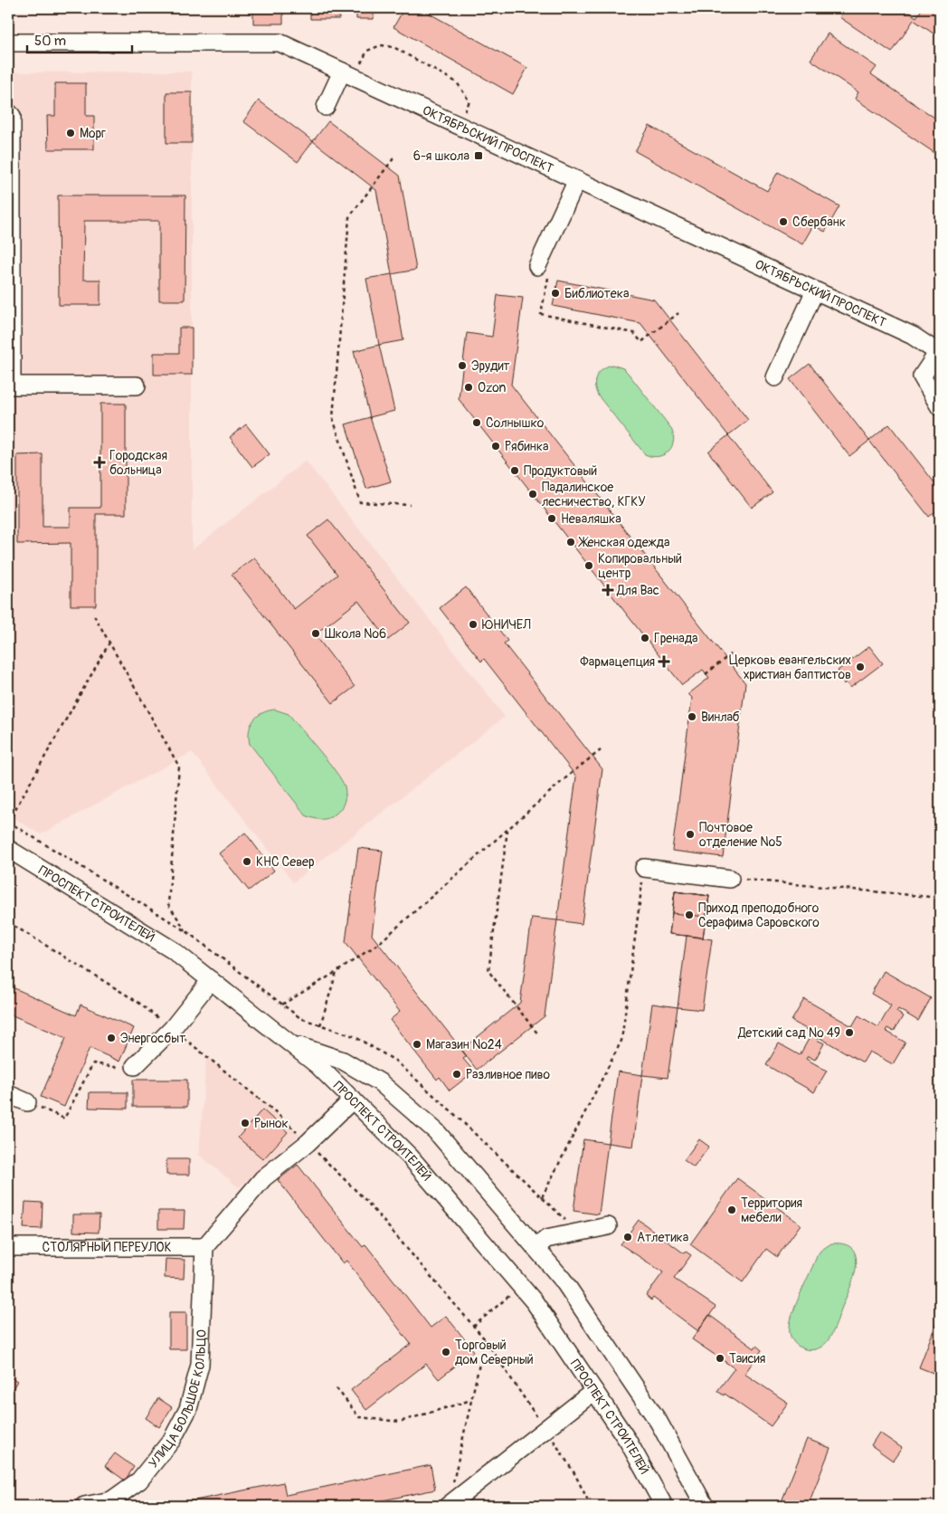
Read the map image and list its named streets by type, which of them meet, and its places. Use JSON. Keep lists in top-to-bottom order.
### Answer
{
  "streets": {
    "street": [
      "ОКТЯБРЬСКИЙ ПРОСПЕКТ",
      "ПРОСПЕКТ СТРОИТЕЛЕЙ",
      "СТОЛЯРНЫЙ ПЕРЕУЛОК",
      "УЛИЦА БОЛЬШОЕ КОЛЬЦО"
    ]
  },
  "crossings": [
    ["СТОЛЯРНЫЙ ПЕРЕУЛОК", "УЛИЦА БОЛЬШОЕ КОЛЬЦО"]
  ],
  "places": {
    "other": [
      "Морг",
      "Сбербанк",
      "Библиотека",
      "Эрудит",
      "Ozon",
      "Солнышко",
      "Рябинка",
      "Продуктовый",
      "Падалинское лесничество, КГКУ",
      "Неваляшка",
      "Женская одежда",
      "Копировальный центр",
      "ЮНИЧЕЛ",
      "Школа №6",
      "Гренада",
      "Церковь евангельских христиан баптистов",
      "Винлаб",
      "Почтовое отделение №5",
      "КНС Север",
      "Приход преподобного Серафима Саровского",
      "Детский сад № 49",
      "Энергосбыт",
      "Магазин №24",
      "Разливное пиво",
      "Рынок",
      "Территория мебели",
      "Атлетика",
      "Торговый дом Северный",
      "Таисия"
    ],
    "transit": ["6-я школа"],
    "health": ["Городская больница", "Для Вас", "Фармацепция"]
  },
  "scale_bar": "50 m"
}
